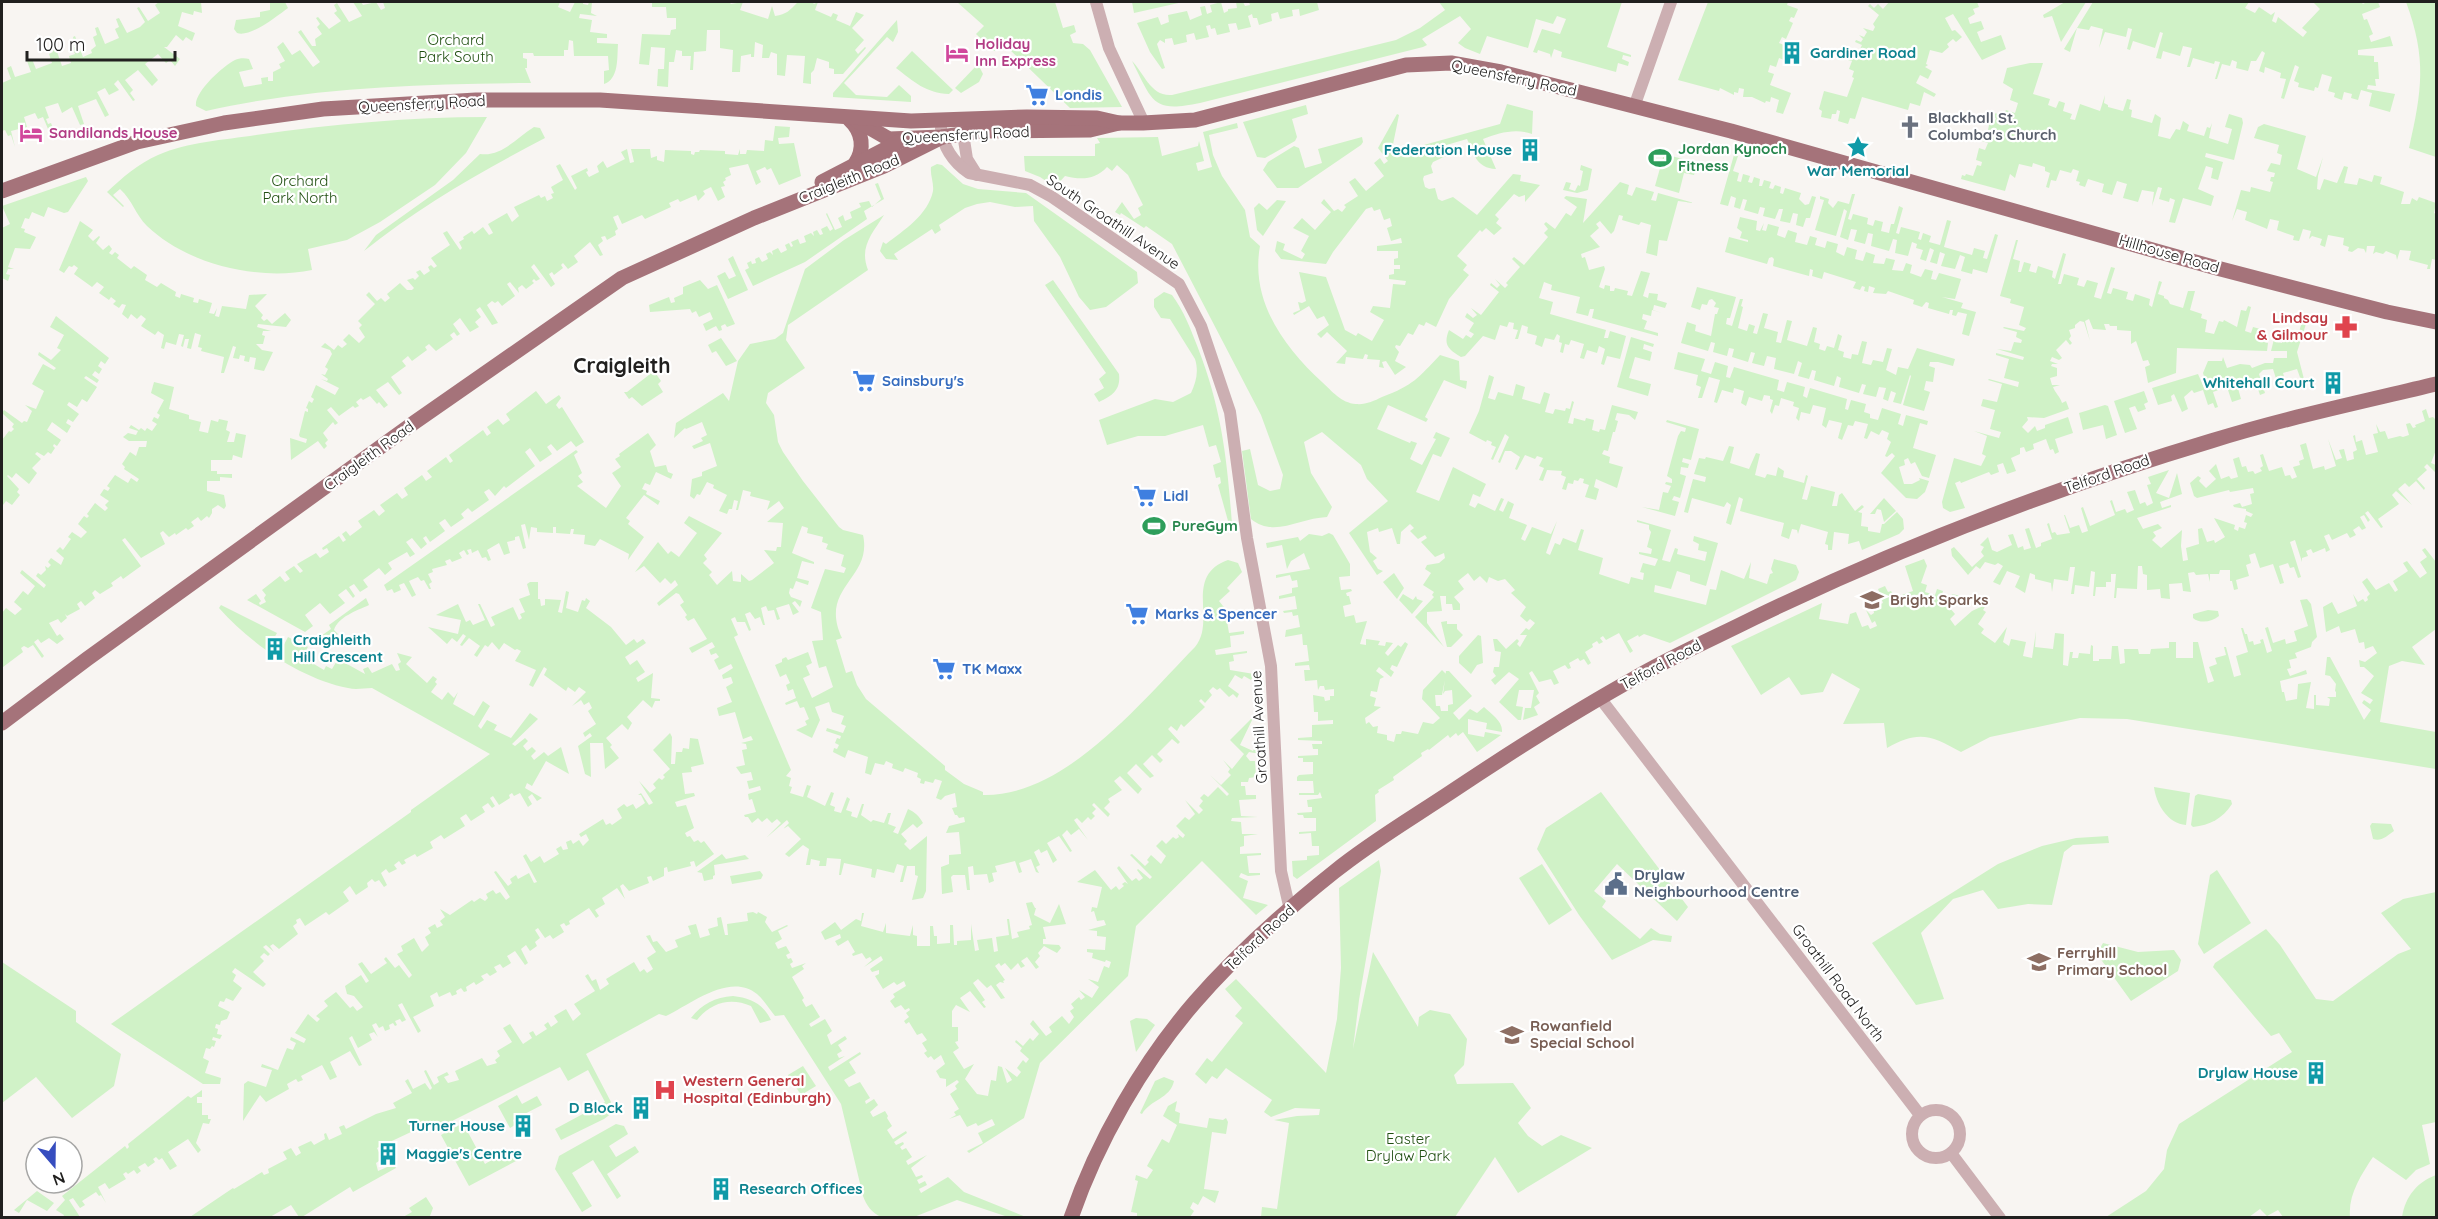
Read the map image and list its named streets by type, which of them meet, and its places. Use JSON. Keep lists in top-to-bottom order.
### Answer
{
  "streets": {
    "main road": [
      "Queensferry Road",
      "Craigleith Road",
      "Hillhouse Road",
      "Telford Road"
    ],
    "street": ["South Groathill Avenue", "Groathill Avenue", "Groathill Road North"]
  },
  "crossings": [
    ["Queensferry Road", "Craigleith Road"],
    ["Queensferry Road", "South Groathill Avenue"],
    ["Queensferry Road", "Hillhouse Road"],
    ["Craigleith Road", "South Groathill Avenue"],
    ["South Groathill Avenue", "Groathill Avenue"],
    ["Telford Road", "Groathill Avenue"],
    ["Telford Road", "Groathill Road North"]
  ],
  "districts": ["Craigleith"],
  "parks": ["Orchard Park South", "Orchard Park North", "Easter Drylaw Park"],
  "places": {
    "hotel": ["Holiday Inn Express", "Sandilands House"],
    "building": [
      "Gardiner Road",
      "Federation House",
      "Whitehall Court",
      "Craighleith Hill Crescent",
      "Drylaw House",
      "D Block",
      "Turner House",
      "Maggie's Centre",
      "Research Offices"
    ],
    "supermarket": [
      "Londis",
      "Sainsbury's",
      "Lidl",
      "Marks & Spencer",
      "TK Maxx"
    ],
    "church": ["Blackhall St. Columba's Church"],
    "place": ["War Memorial"],
    "sports": ["Jordan Kynoch Fitness", "PureGym"],
    "pharmacy": ["Lindsay & Gilmour"],
    "school or university": ["Bright Sparks", "Ferryhill Primary School", "Rowanfield Special School"],
    "public building": ["Drylaw Neighbourhood Centre"],
    "hospital": ["Western General Hospital (Edinburgh)"]
  },
  "scale_bar": "100 m",
  "north": "bottom"
}
